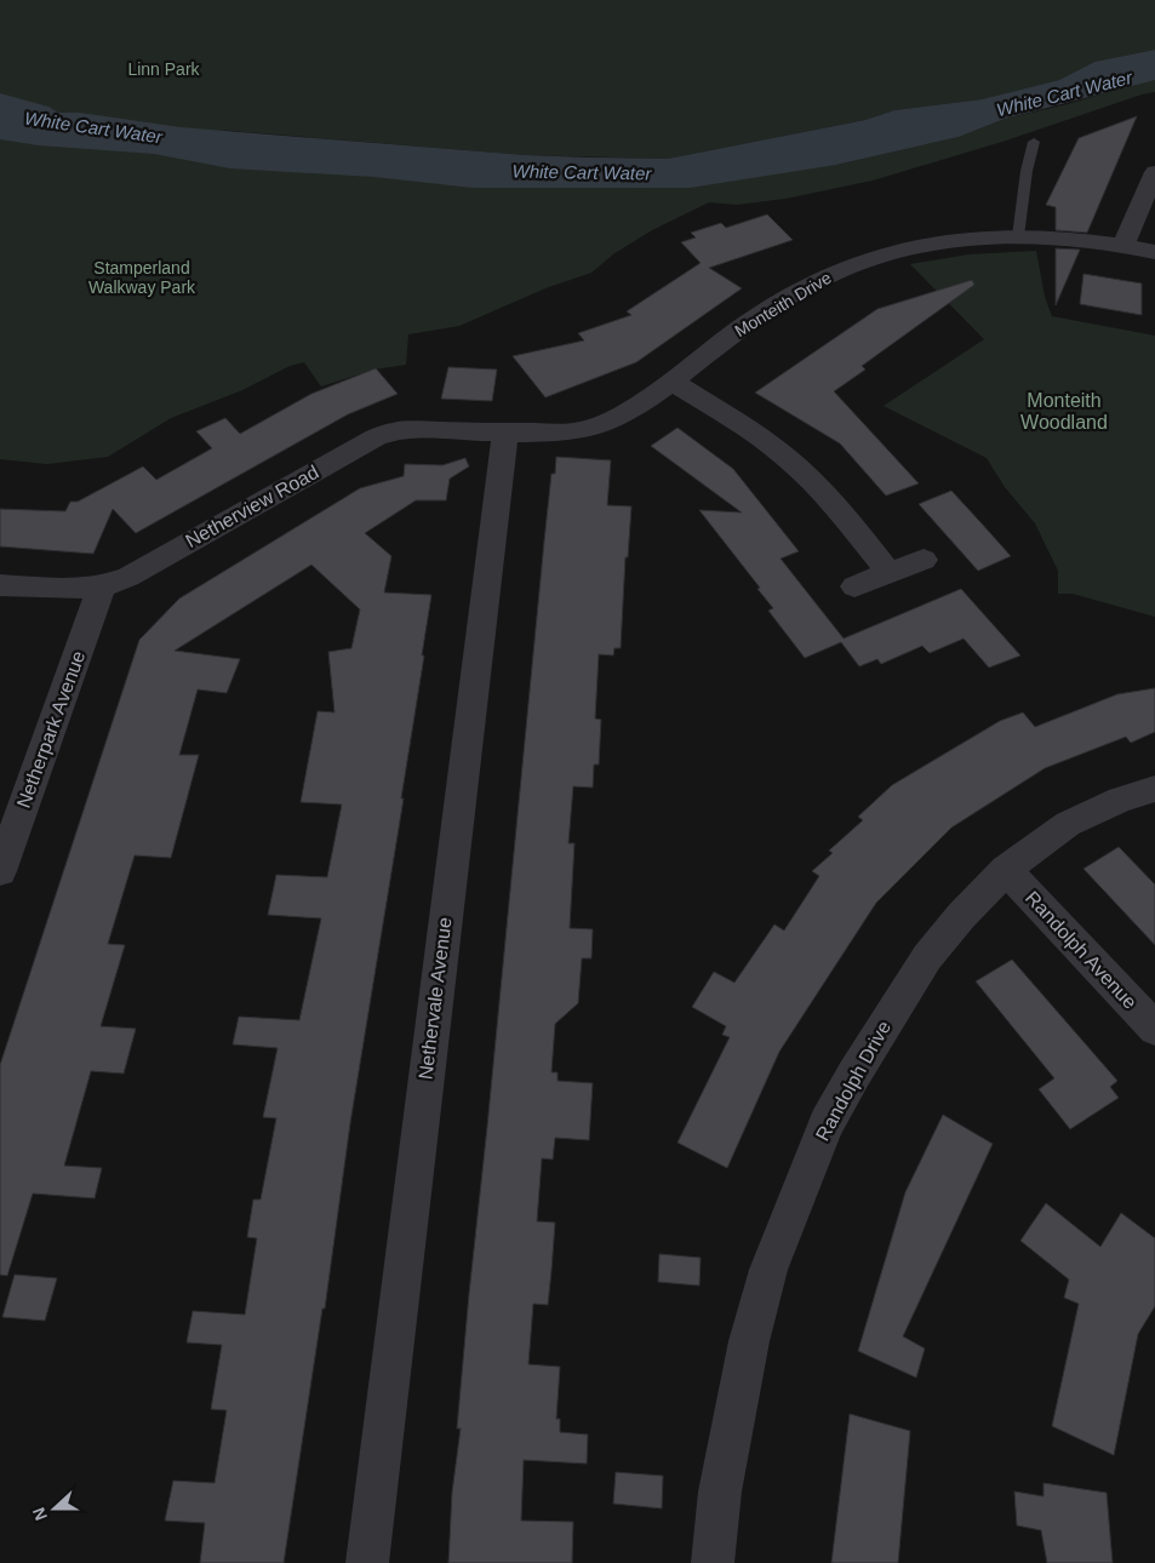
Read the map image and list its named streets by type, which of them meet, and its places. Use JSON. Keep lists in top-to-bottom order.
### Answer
{
  "streets": {
    "street": [
      "Monteith Drive",
      "Netherview Road",
      "Netherpark Avenue",
      "Randolph Avenue",
      "Nethervale Avenue",
      "Randolph Drive"
    ]
  },
  "crossings": [
    ["Monteith Drive", "Netherview Road"],
    ["Monteith Drive", "Nethervale Avenue"],
    ["Netherview Road", "Netherpark Avenue"],
    ["Netherview Road", "Nethervale Avenue"],
    ["Randolph Avenue", "Randolph Drive"]
  ],
  "water": ["White Cart Water"],
  "parks": ["Linn Park", "Stamperland Walkway Park", "Monteith Woodland"],
  "north": "left"
}
